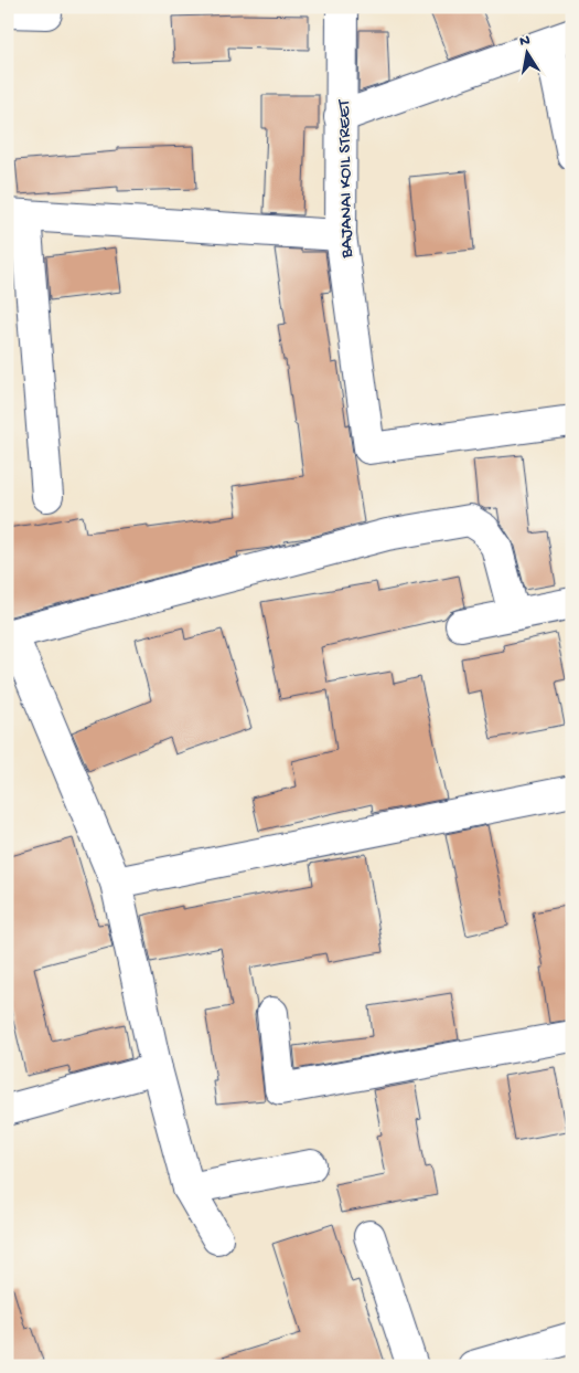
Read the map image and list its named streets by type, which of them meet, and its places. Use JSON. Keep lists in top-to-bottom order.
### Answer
{
  "streets": {
    "street": ["BAJANAI KOIL STREET"]
  },
  "north": "top"
}
